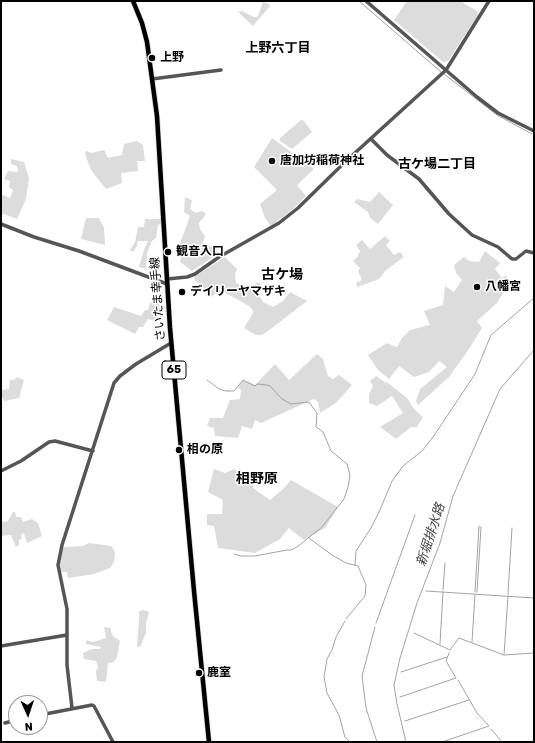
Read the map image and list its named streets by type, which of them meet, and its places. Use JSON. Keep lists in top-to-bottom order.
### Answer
{
  "streets": {
    "main road": ["さいたま幸手線", "65"]
  },
  "districts": [
    "上野六丁目",
    "古ケ場二丁目",
    "古ケ場",
    "相野原"
  ],
  "water": ["新堀排水路"],
  "places": [
    "上野",
    "唐加坊稲荷神社",
    "観音入口",
    "八幡宮",
    "デイリーヤマザキ",
    "相の原",
    "鹿室"
  ],
  "north": "bottom"
}
